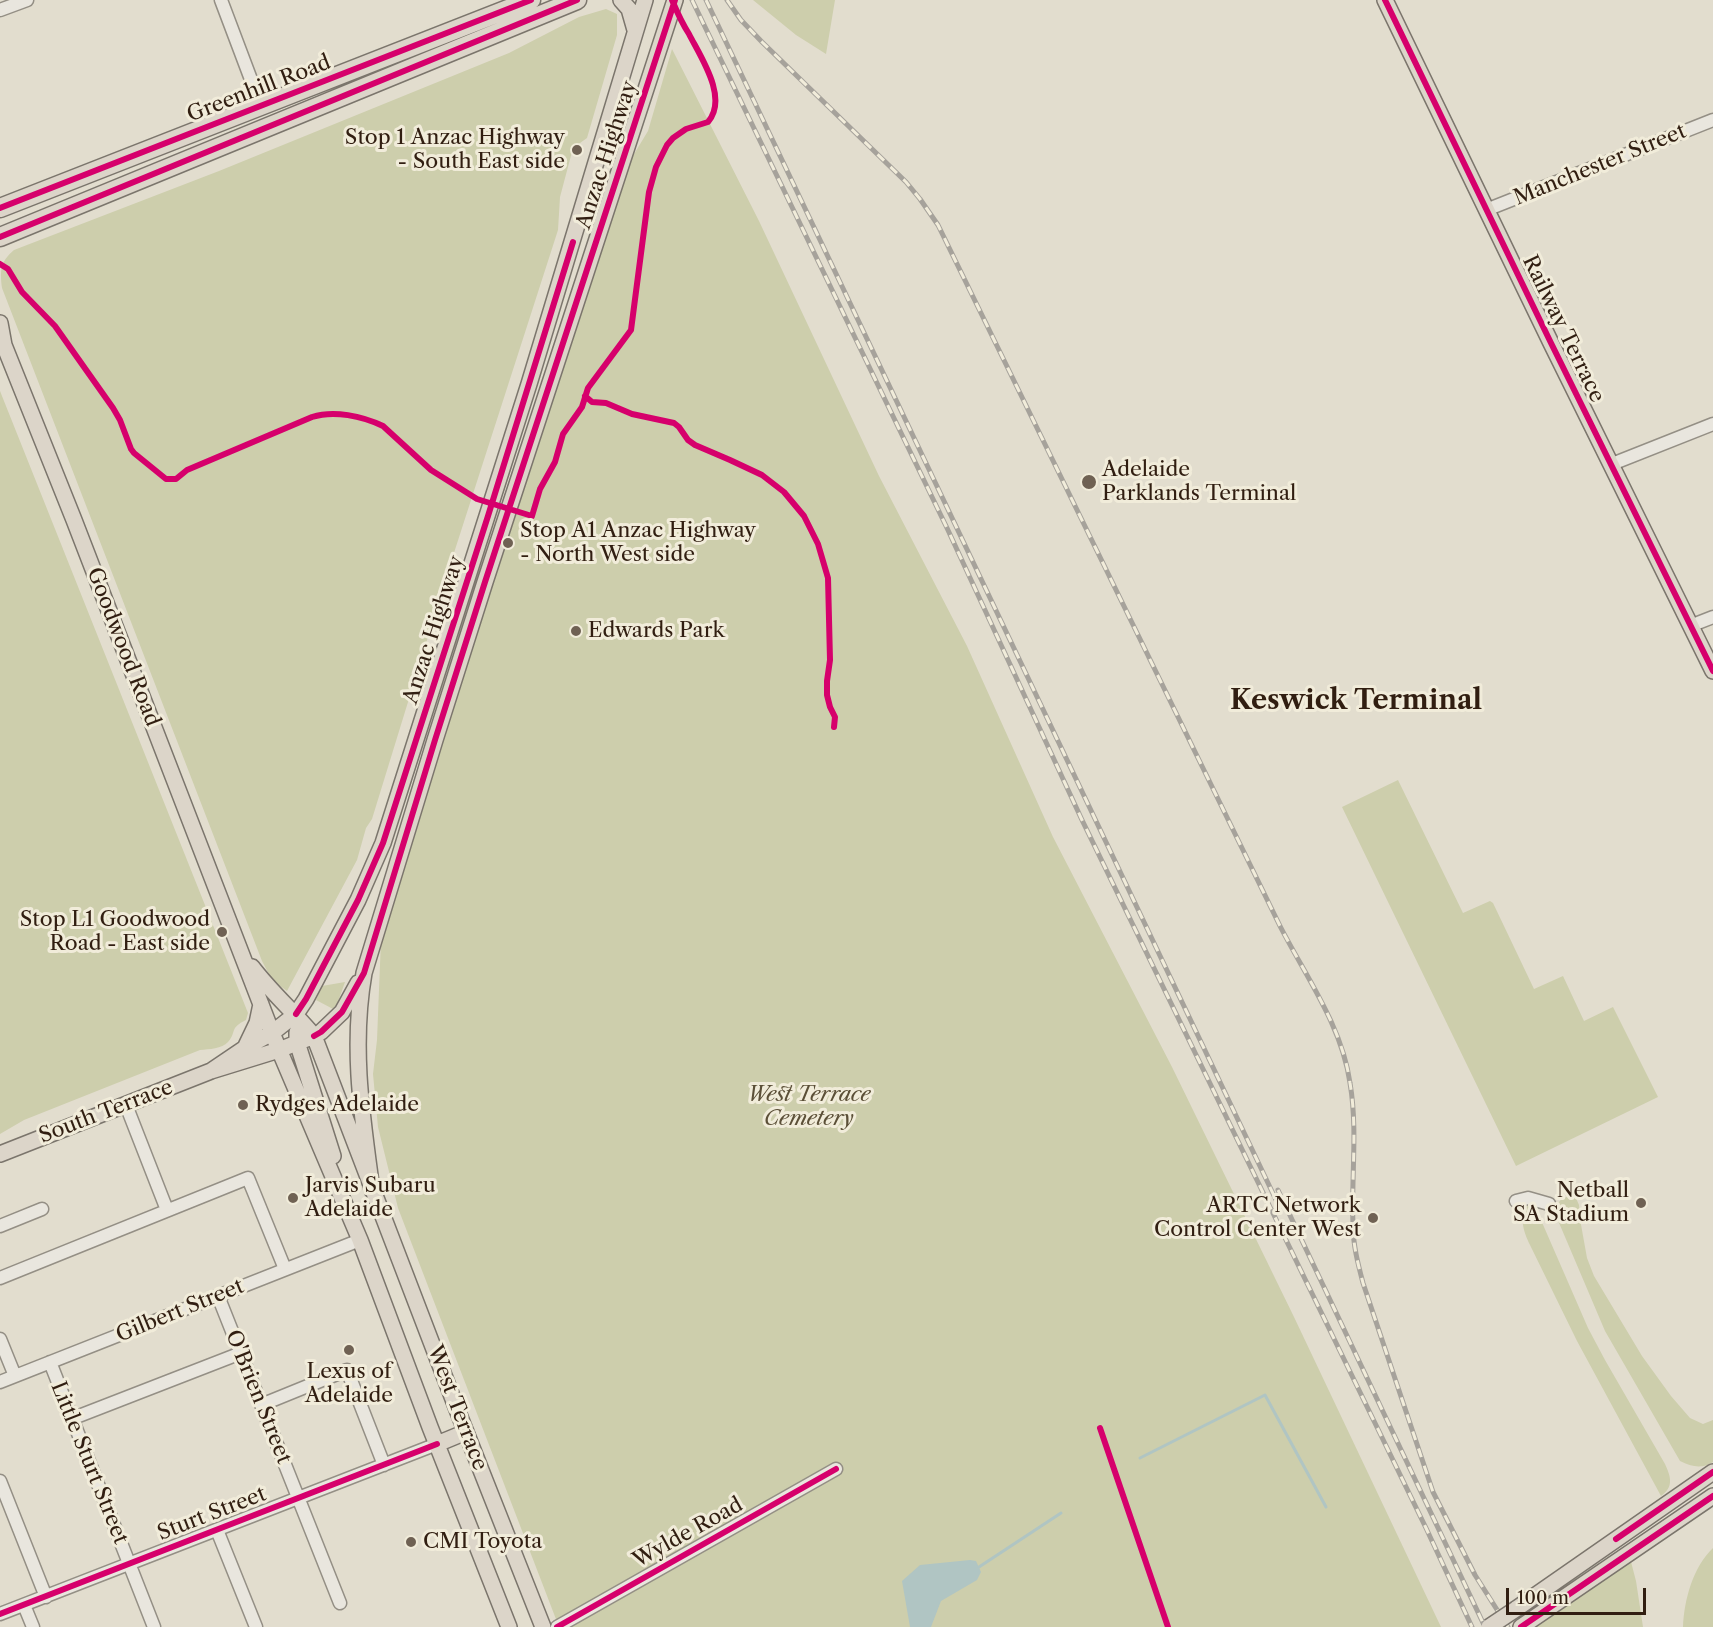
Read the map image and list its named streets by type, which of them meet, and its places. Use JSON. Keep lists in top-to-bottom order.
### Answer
{
  "streets": {
    "highway": ["Greenhill Road"],
    "main road": [
      "Anzac Highway",
      "Railway Terrace",
      "Goodwood Road",
      "South Terrace",
      "West Terrace"
    ],
    "street": [
      "Manchester Street",
      "Gilbert Street",
      "O'Brien Street",
      "Little Sturt Street",
      "Sturt Street",
      "Wylde Road"
    ]
  },
  "crossings": [
    ["Anzac Highway", "Goodwood Road"],
    ["Anzac Highway", "South Terrace"],
    ["Anzac Highway", "West Terrace"],
    ["Manchester Street", "Railway Terrace"],
    ["Goodwood Road", "South Terrace"],
    ["Goodwood Road", "West Terrace"],
    ["South Terrace", "West Terrace"],
    ["Gilbert Street", "O'Brien Street"],
    ["Gilbert Street", "West Terrace"],
    ["Gilbert Street", "Little Sturt Street"],
    ["O'Brien Street", "Sturt Street"],
    ["West Terrace", "Sturt Street"],
    ["Little Sturt Street", "Sturt Street"]
  ],
  "districts": ["Keswick Terminal"],
  "parks": ["West Terrace Cemetery"],
  "places": [
    "Stop 1 Anzac Highway - South East side",
    "Adelaide Parklands Terminal",
    "Stop A1 Anzac Highway - North West side",
    "Edwards Park",
    "Stop L1 Goodwood Road - East side",
    "Rydges Adelaide",
    "Jarvis Subaru Adelaide",
    "Netball SA Stadium",
    "ARTC Network Control Center West",
    "Lexus of Adelaide",
    "CMI Toyota"
  ],
  "scale_bar": "100 m"
}
